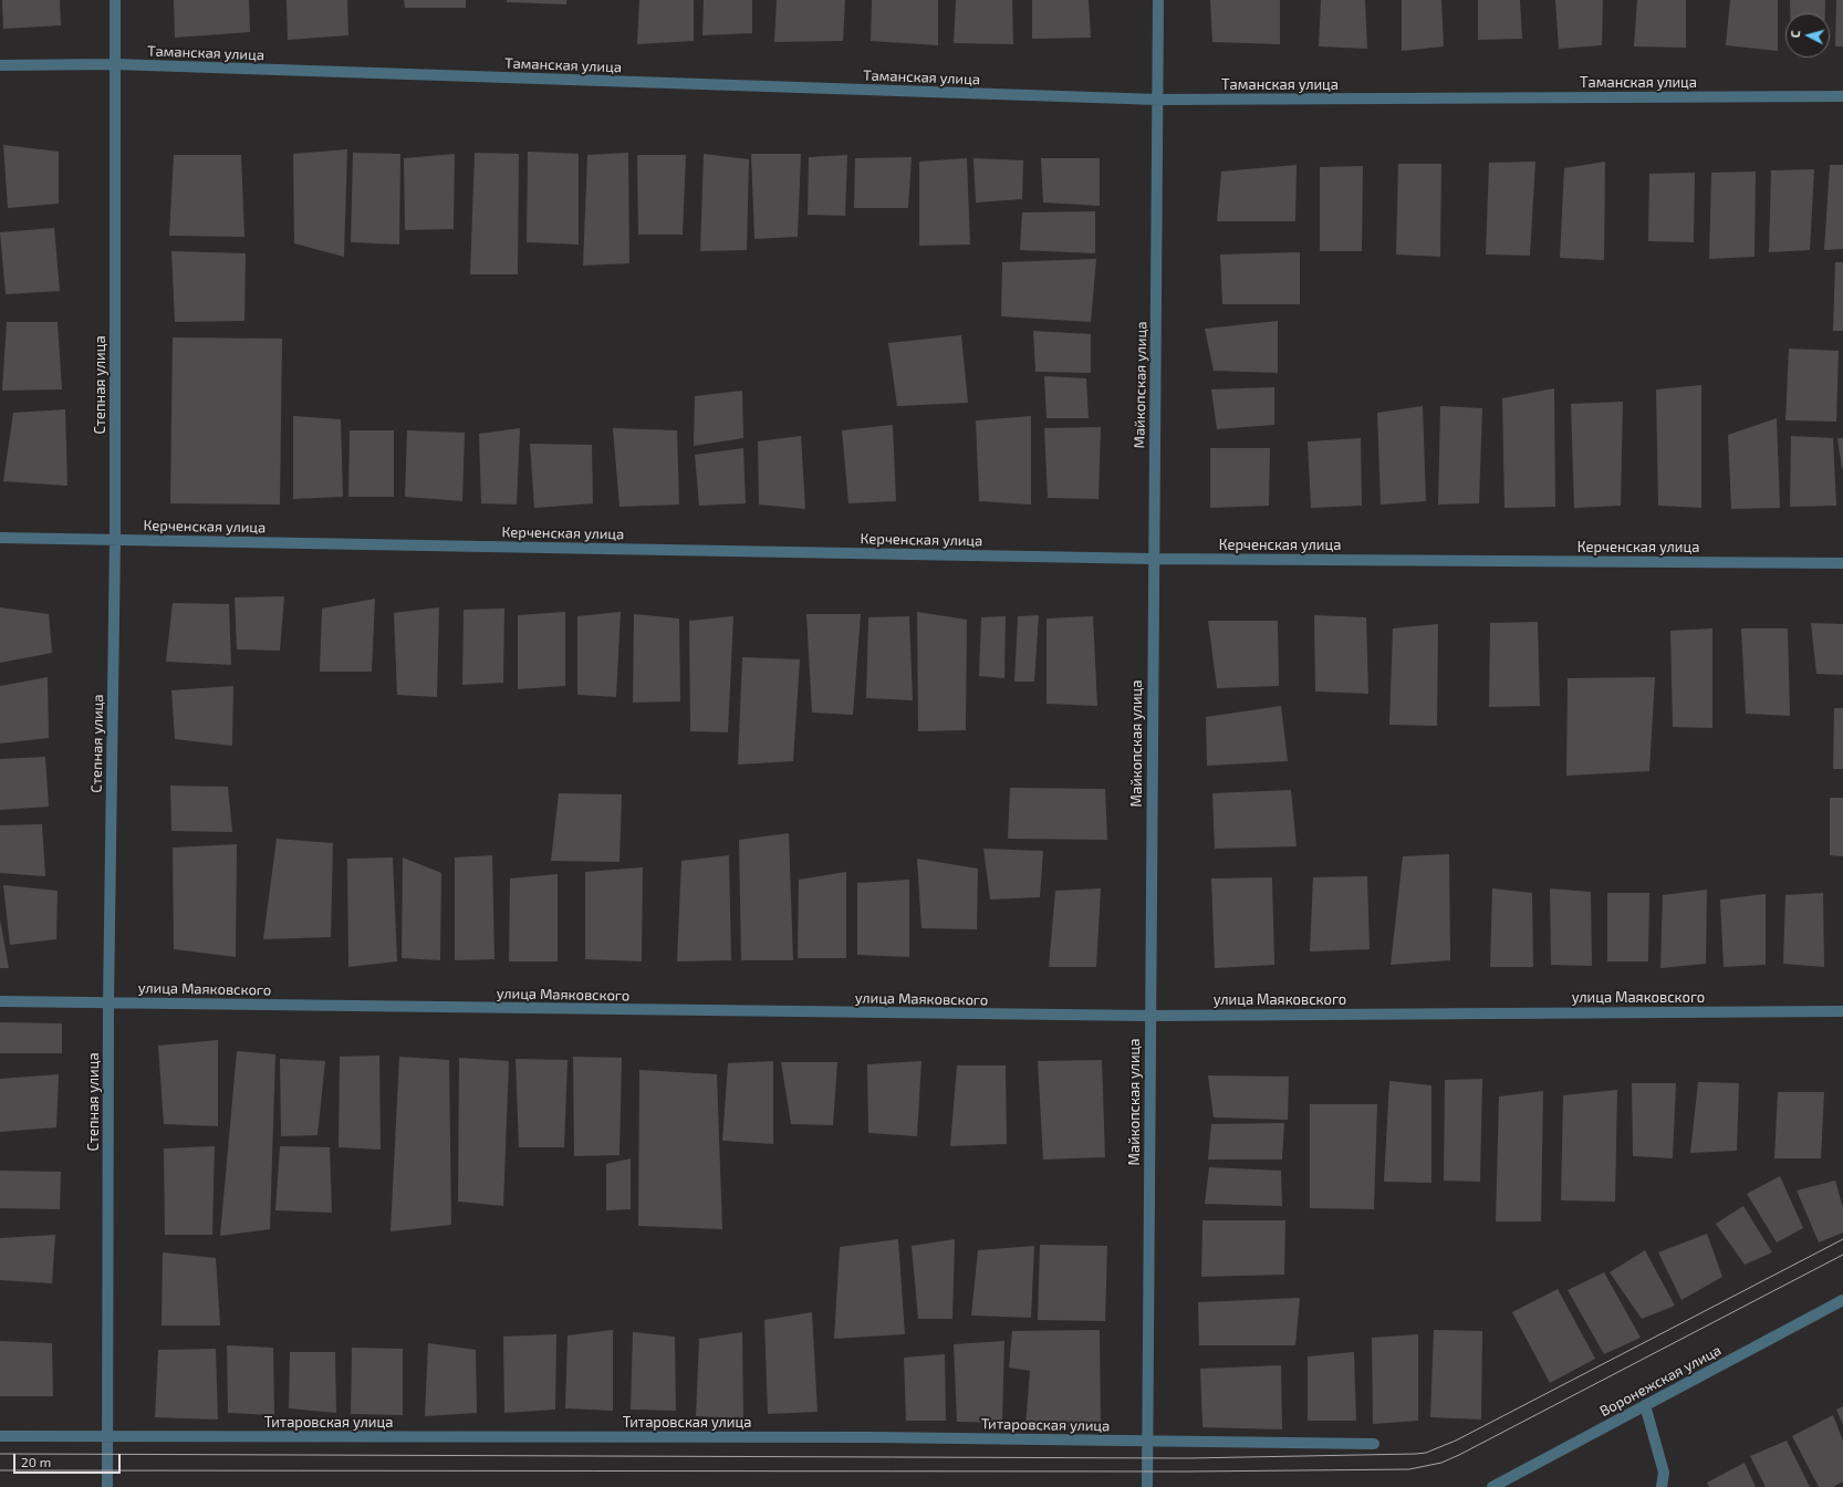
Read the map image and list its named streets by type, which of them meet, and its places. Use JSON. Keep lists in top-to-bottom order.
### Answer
{
  "streets": {
    "street": [
      "Таманская улица",
      "Степная улица",
      "Майкопская улица",
      "Керченская улица",
      "улица Маяковского",
      "Воронежская улица",
      "Титаровская улица"
    ]
  },
  "crossings": [
    ["Таманская улица", "Степная улица"],
    ["Таманская улица", "Майкопская улица"],
    ["Степная улица", "Керченская улица"],
    ["Степная улица", "улица Маяковского"],
    ["Степная улица", "Титаровская улица"],
    ["Майкопская улица", "Керченская улица"],
    ["Майкопская улица", "улица Маяковского"],
    ["Майкопская улица", "Титаровская улица"]
  ],
  "scale_bar": "20 m",
  "north": "left"
}
